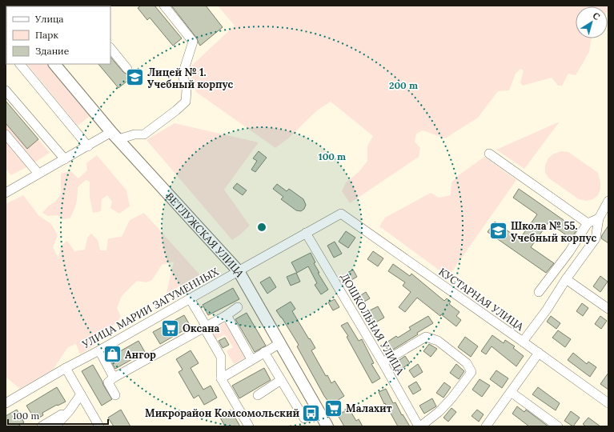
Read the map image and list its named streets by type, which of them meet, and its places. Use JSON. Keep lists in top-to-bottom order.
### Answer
{
  "streets": {
    "main road": ["ВЕТЛУЖСКАЯ УЛИЦА"],
    "street": ["КУСТАРНАЯ УЛИЦА", "УЛИЦА МАРИИ ЗАГУМЕННЫХ", "ДОШКОЛЬНАЯ УЛИЦА"]
  },
  "crossings": [
    ["ВЕТЛУЖСКАЯ УЛИЦА", "УЛИЦА МАРИИ ЗАГУМЕННЫХ"],
    ["КУСТАРНАЯ УЛИЦА", "УЛИЦА МАРИИ ЗАГУМЕННЫХ"],
    ["УЛИЦА МАРИИ ЗАГУМЕННЫХ", "ДОШКОЛЬНАЯ УЛИЦА"]
  ],
  "places": {
    "school or university": ["Лицей № 1. Учебный корпус", "Школа № 55. Учебный корпус"],
    "supermarket": ["Оксана", "Малахит"],
    "shop": ["Ангор"],
    "bus stop": ["Микрорайон Комсомольский"]
  },
  "legend": ["Улица", "Парк", "Здание"],
  "scale_bar": "100 m",
  "north": "top right",
  "rings": ["200 m", "100 m"]
}
